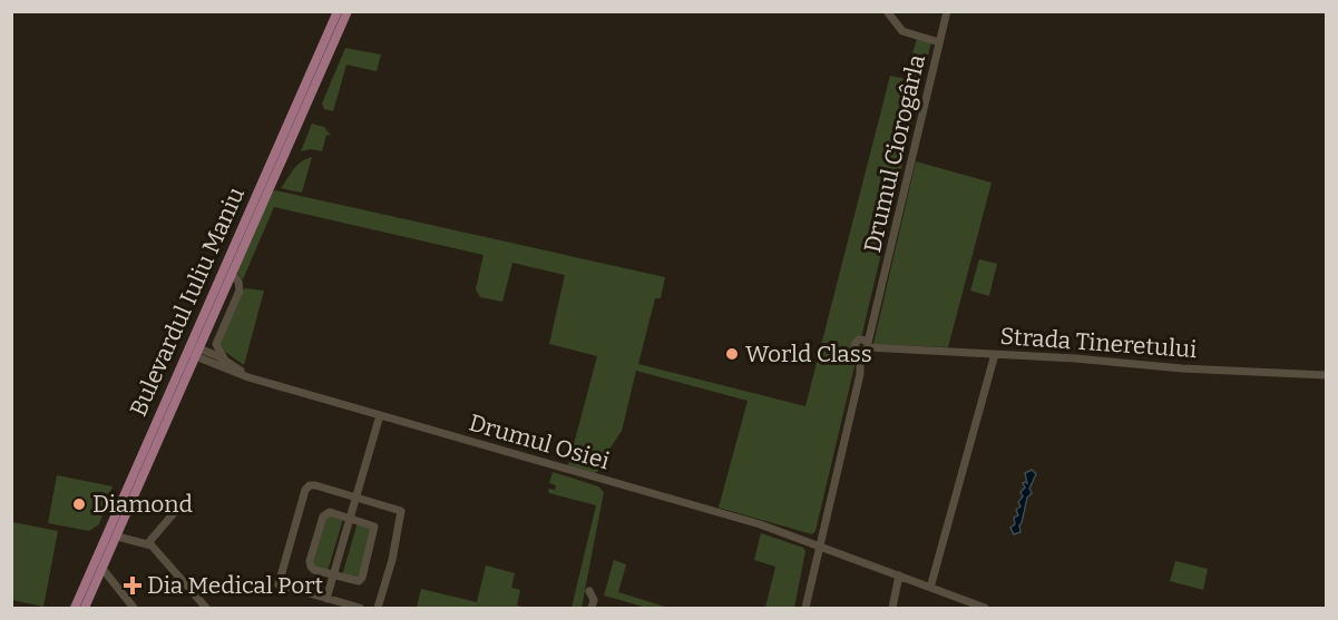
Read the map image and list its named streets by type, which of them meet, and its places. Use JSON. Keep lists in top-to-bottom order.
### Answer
{
  "streets": {
    "main road": ["Bulevardul Iuliu Maniu"],
    "street": ["Drumul Ciorogârla", "Strada Tineretului", "Drumul Osiei"]
  },
  "crossings": [
    ["Drumul Ciorogârla", "Strada Tineretului"],
    ["Bulevardul Iuliu Maniu", "Drumul Osiei"]
  ],
  "places": {
    "other": ["World Class", "Diamond"],
    "health": ["Dia Medical Port"]
  }
}
